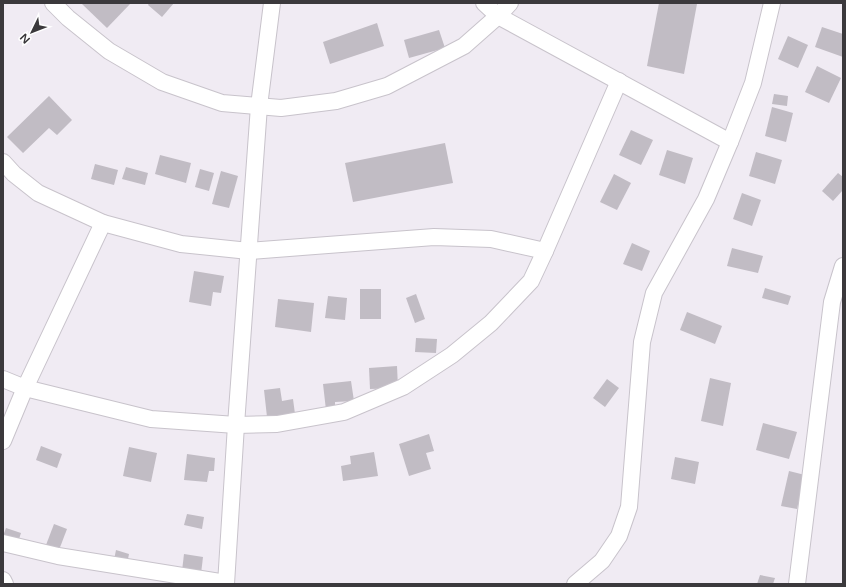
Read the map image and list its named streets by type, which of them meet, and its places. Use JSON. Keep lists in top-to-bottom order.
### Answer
{
  "north": "bottom left"
}
